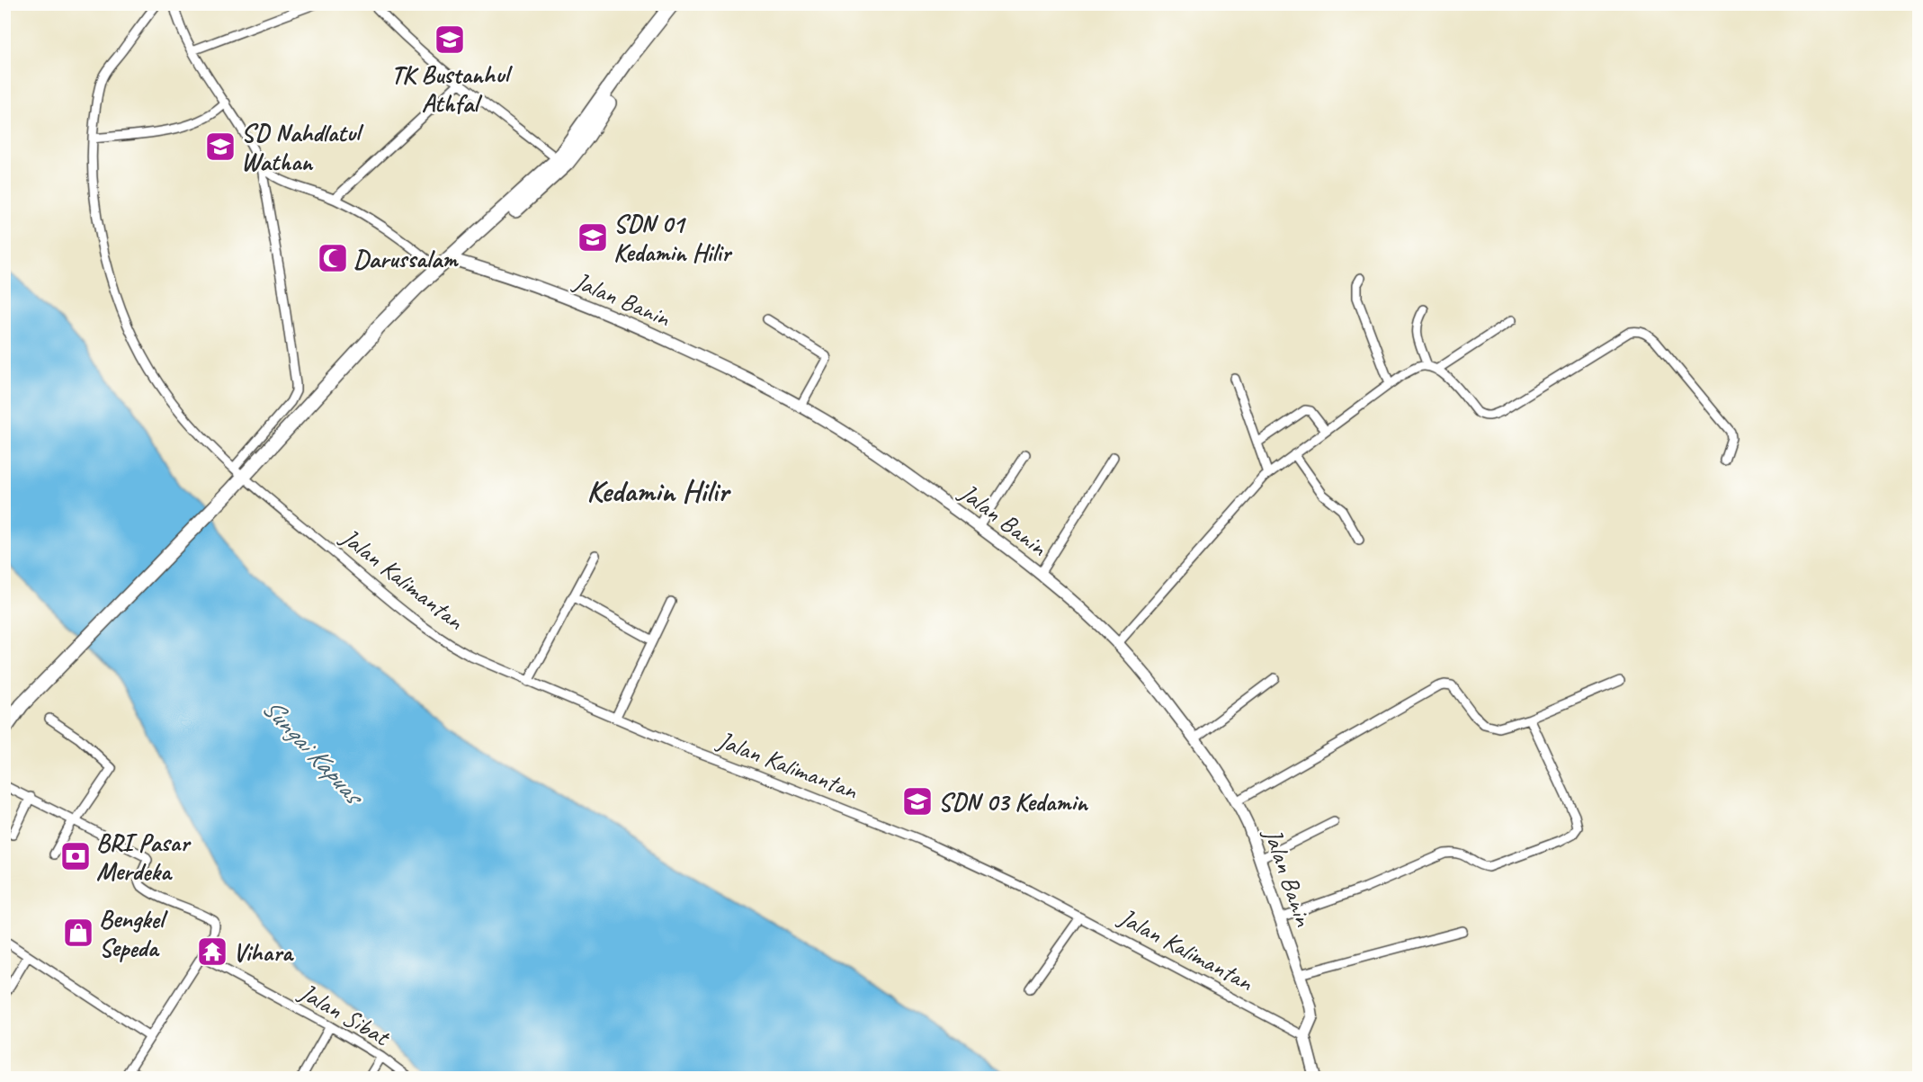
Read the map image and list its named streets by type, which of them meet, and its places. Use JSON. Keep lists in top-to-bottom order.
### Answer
{
  "streets": {
    "street": ["Jalan Banin", "Jalan Kalimantan", "Jalan Sibat"]
  },
  "crossings": [
    ["Jalan Banin", "Jalan Kalimantan"]
  ],
  "districts": ["Kedamin Hilir"],
  "water": ["Sungai Kapuas"],
  "places": {
    "school or university": [
      "TK Bustanhul Athfal",
      "SD Nahdlatul Wathan",
      "SDN 01 Kedamin Hilir",
      "SDN 03 Kedamin"
    ],
    "mosque": ["Darussalam"],
    "bank": ["BRI Pasar Merdeka"],
    "shop": ["Bengkel Sepeda"],
    "temple": ["Vihara"]
  }
}
